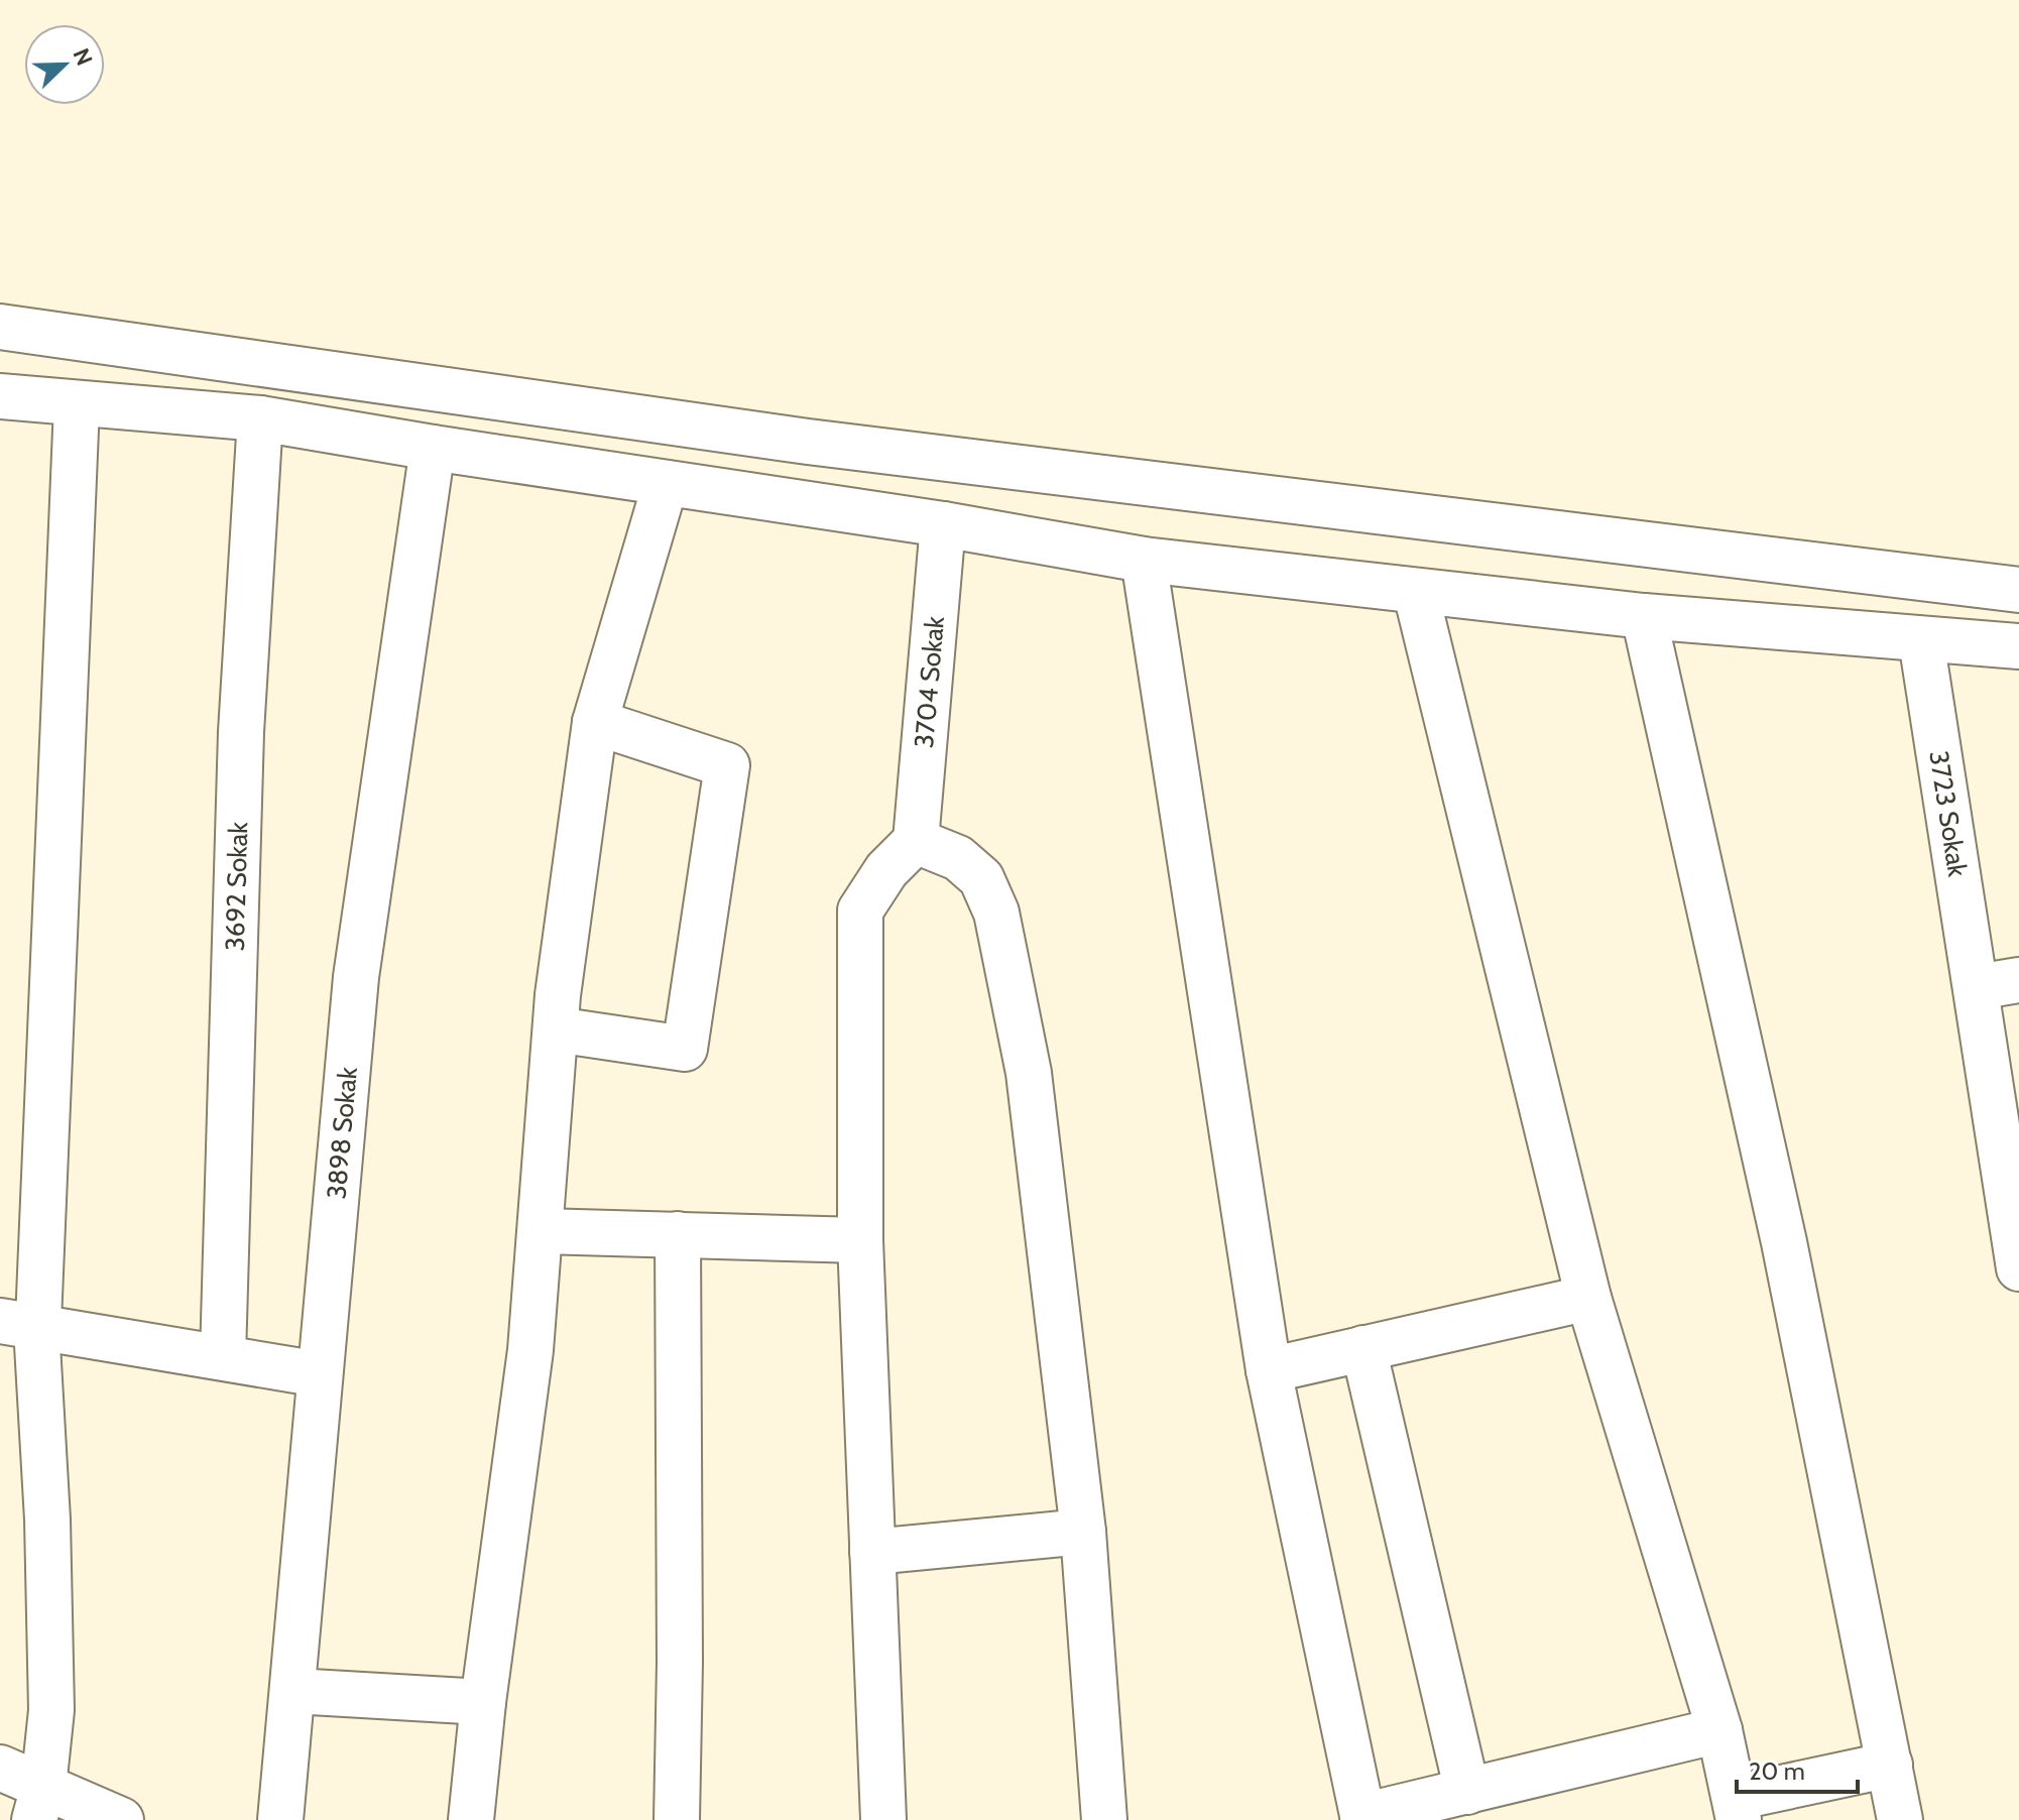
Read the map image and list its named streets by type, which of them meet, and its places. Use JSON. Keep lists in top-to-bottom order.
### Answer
{
  "streets": {
    "street": [
      "3704 Sokak",
      "3723 Sokak",
      "3692 Sokak",
      "3898 Sokak"
    ]
  },
  "scale_bar": "20 m",
  "north": "top right"
}
